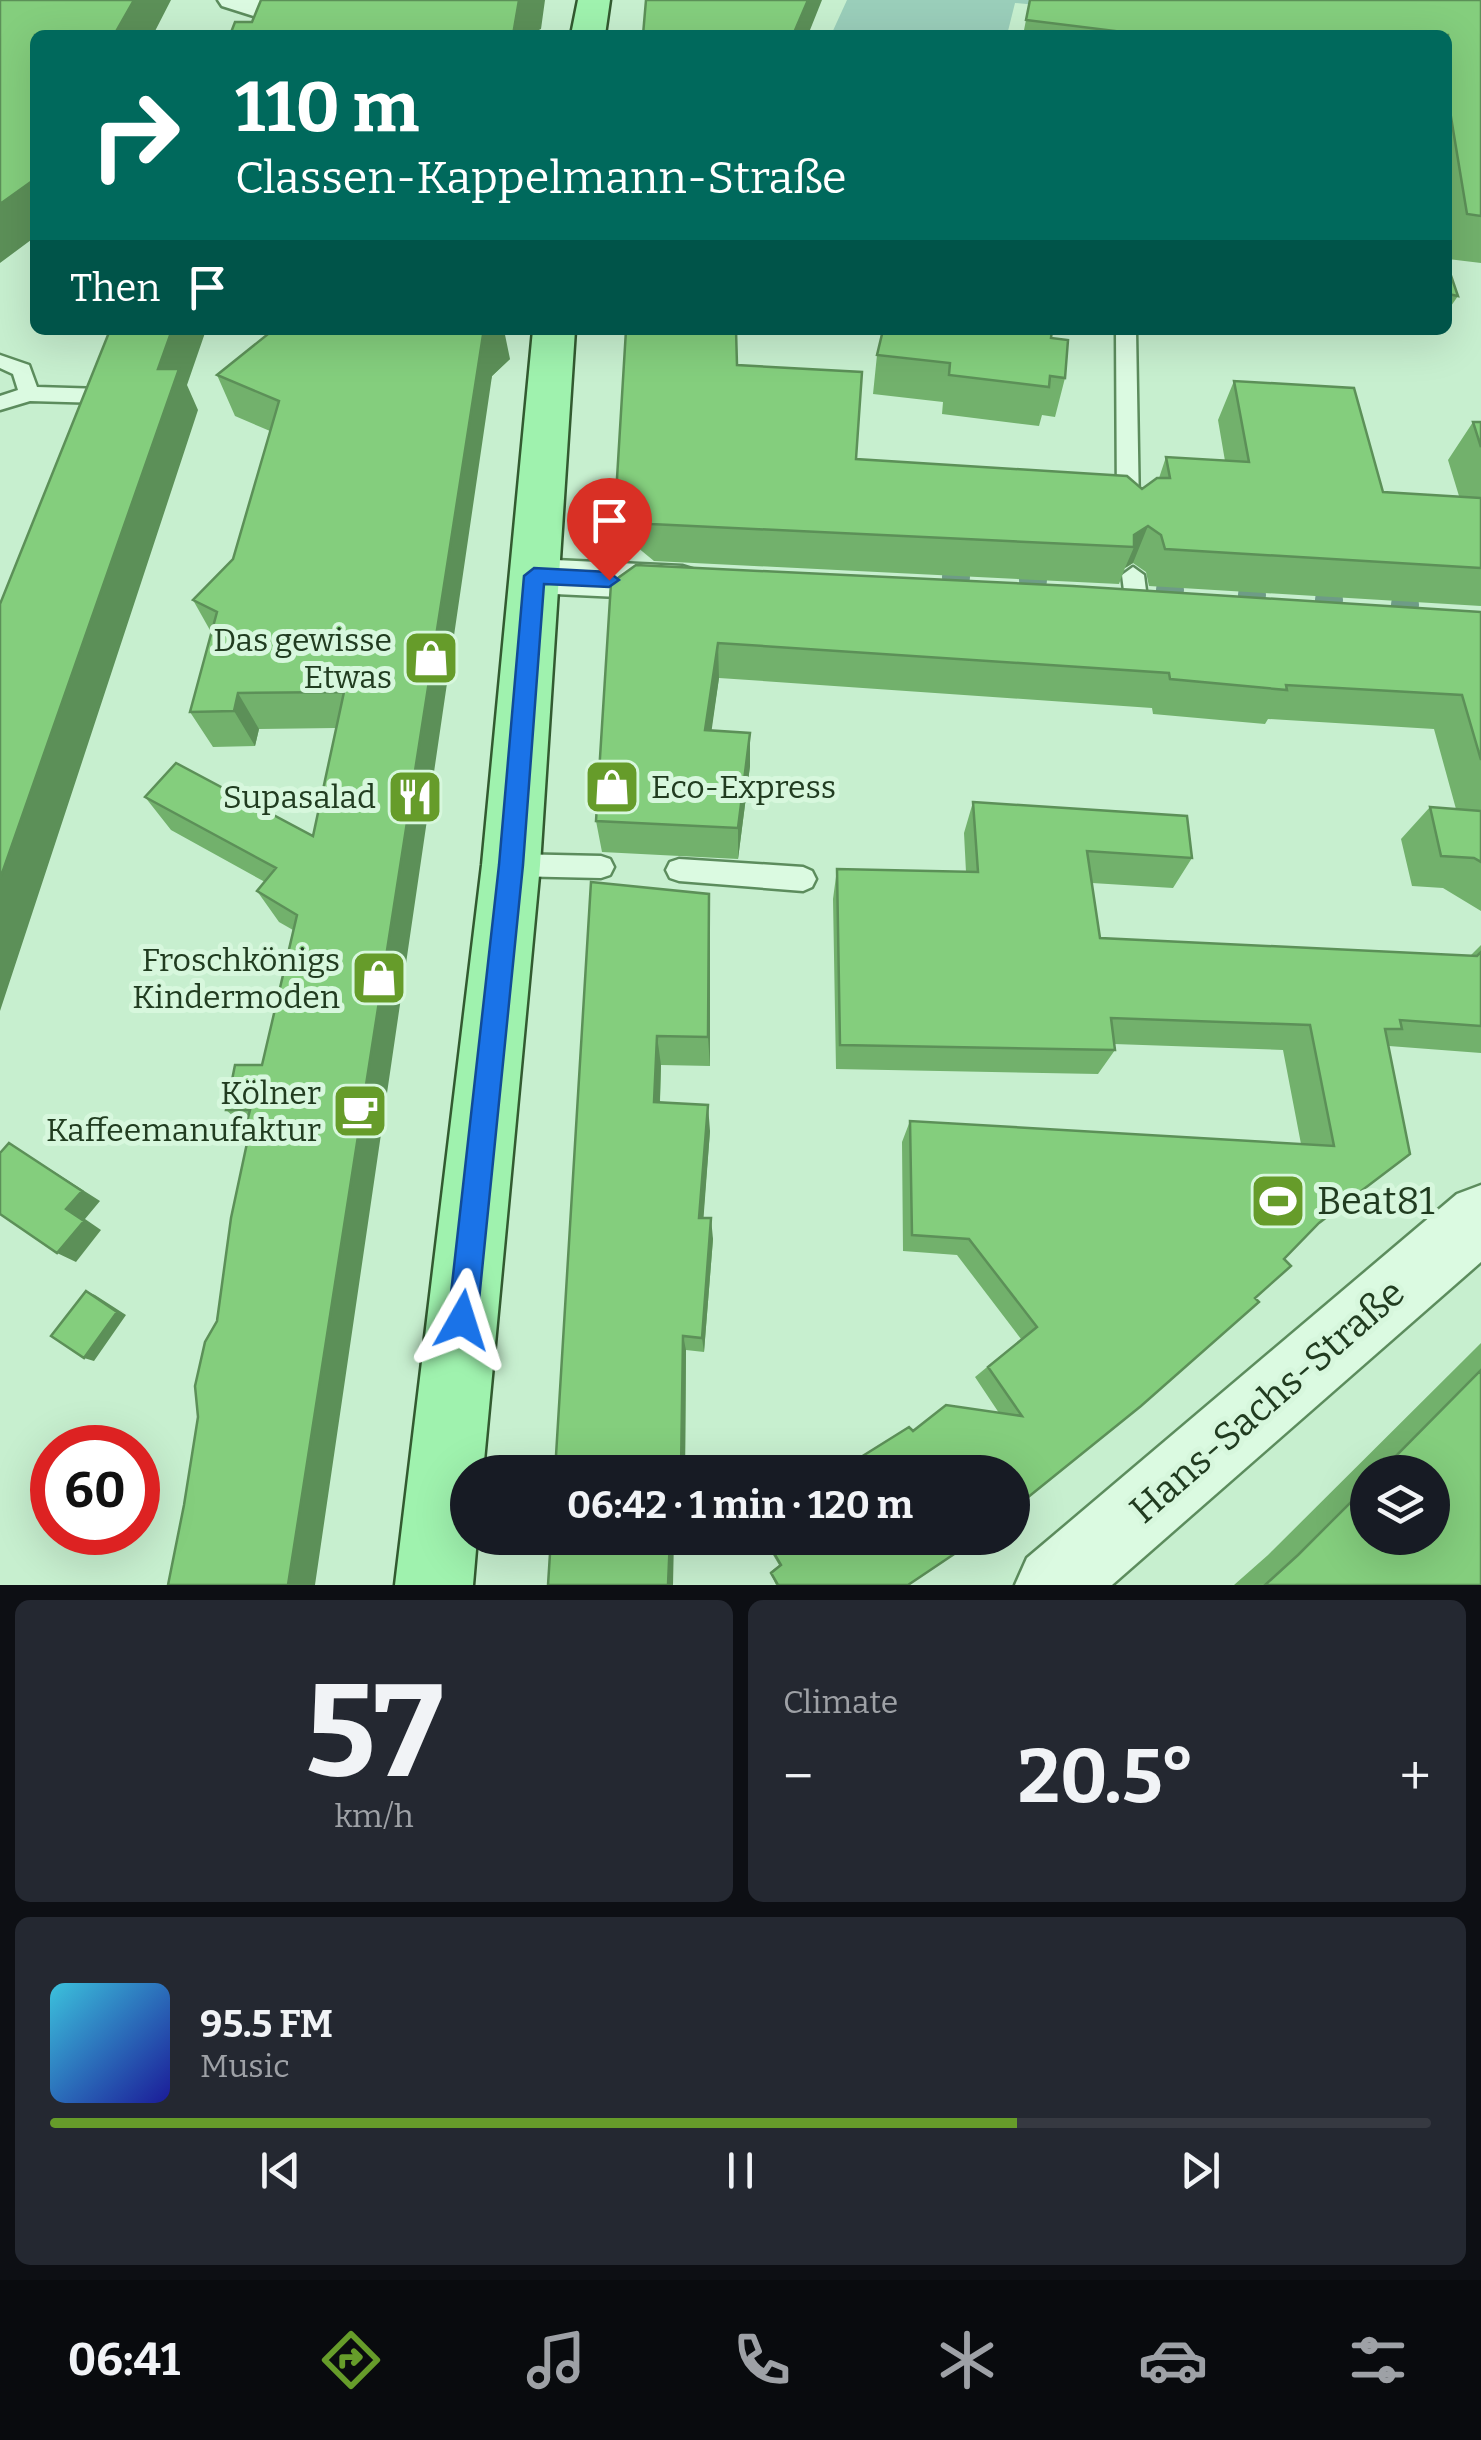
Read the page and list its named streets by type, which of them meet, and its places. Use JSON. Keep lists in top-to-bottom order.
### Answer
{
  "streets": {
    "street": ["Hans-Sachs-Straße"]
  },
  "places": {
    "shop": ["Das gewisse Etwas", "Eco-Express", "Froschkönigs Kindermoden"],
    "restaurant": ["Supasalad"],
    "cafe": ["Kölner Kaffeemanufaktur"],
    "sports": ["Beat81"]
  },
  "page": {
    "turn": ["110 m", "Classen-Kappelmann-Straße"],
    "then": "Then",
    "limit": "60",
    "trip": "06:42 · 1 min · 120 m",
    "tile": [
      ["57", "km/h"],
      "Climate"
    ],
    "heat": ["−", "20.5°", "+"],
    "song": ["95.5 FM", "Music"],
    "tabs": "06:41"
  }
}
